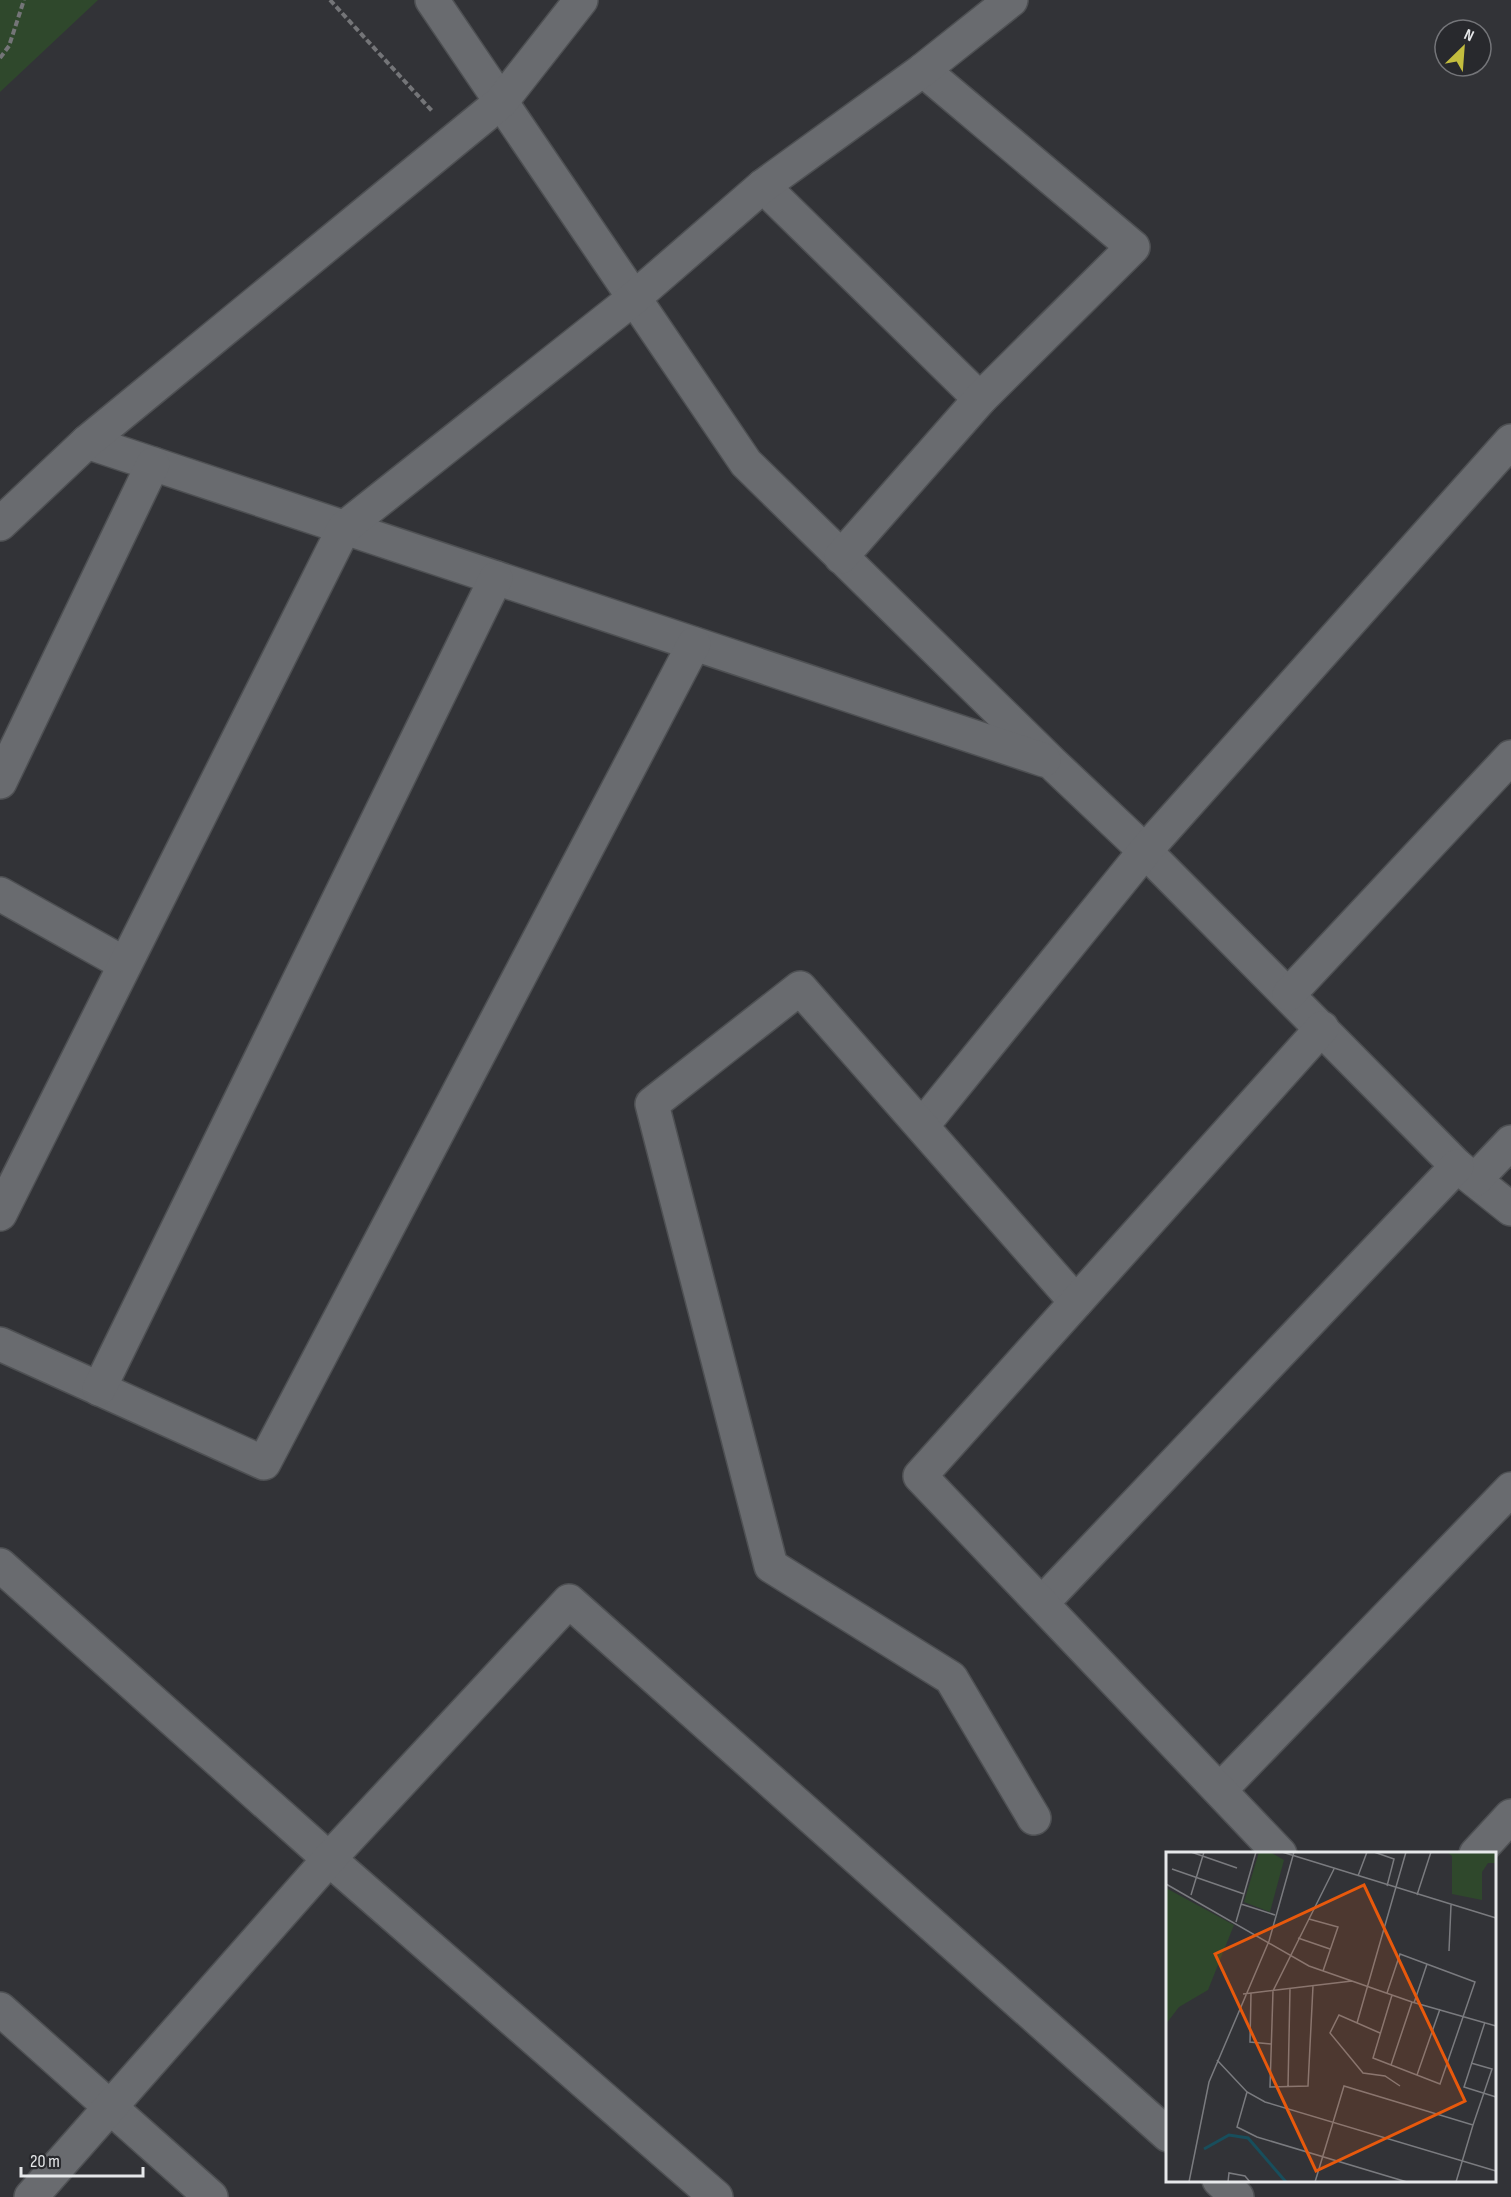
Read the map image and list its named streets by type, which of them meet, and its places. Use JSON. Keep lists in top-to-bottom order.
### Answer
{
  "scale_bar": "20 m",
  "north": "top right"
}
